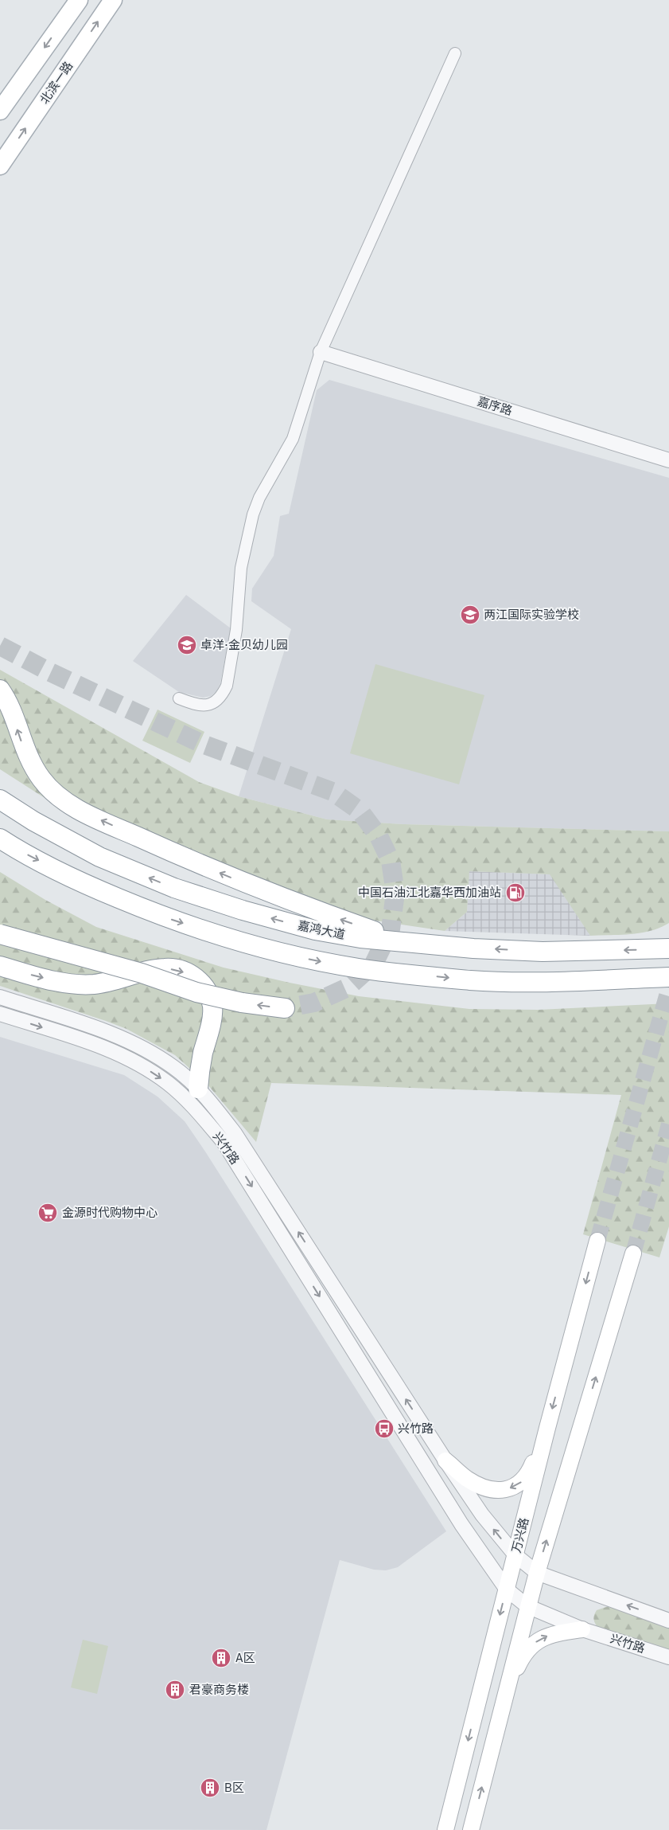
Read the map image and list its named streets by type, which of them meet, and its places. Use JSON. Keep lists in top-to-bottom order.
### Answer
{
  "streets": {
    "highway": ["嘉鸿大道"],
    "main road": ["北滨一路", "万兴路"],
    "street": ["嘉序路", "兴竹路"]
  },
  "crossings": [
    ["兴竹路", "万兴路"]
  ],
  "places": {
    "school or university": ["两江国际实验学校", "卓洋·金贝幼儿园"],
    "fuel station": ["中国石油江北嘉华西加油站"],
    "supermarket": ["金源时代购物中心"],
    "bus stop": ["兴竹路"],
    "building": ["A区", "君豪商务楼", "B区"]
  }
}
